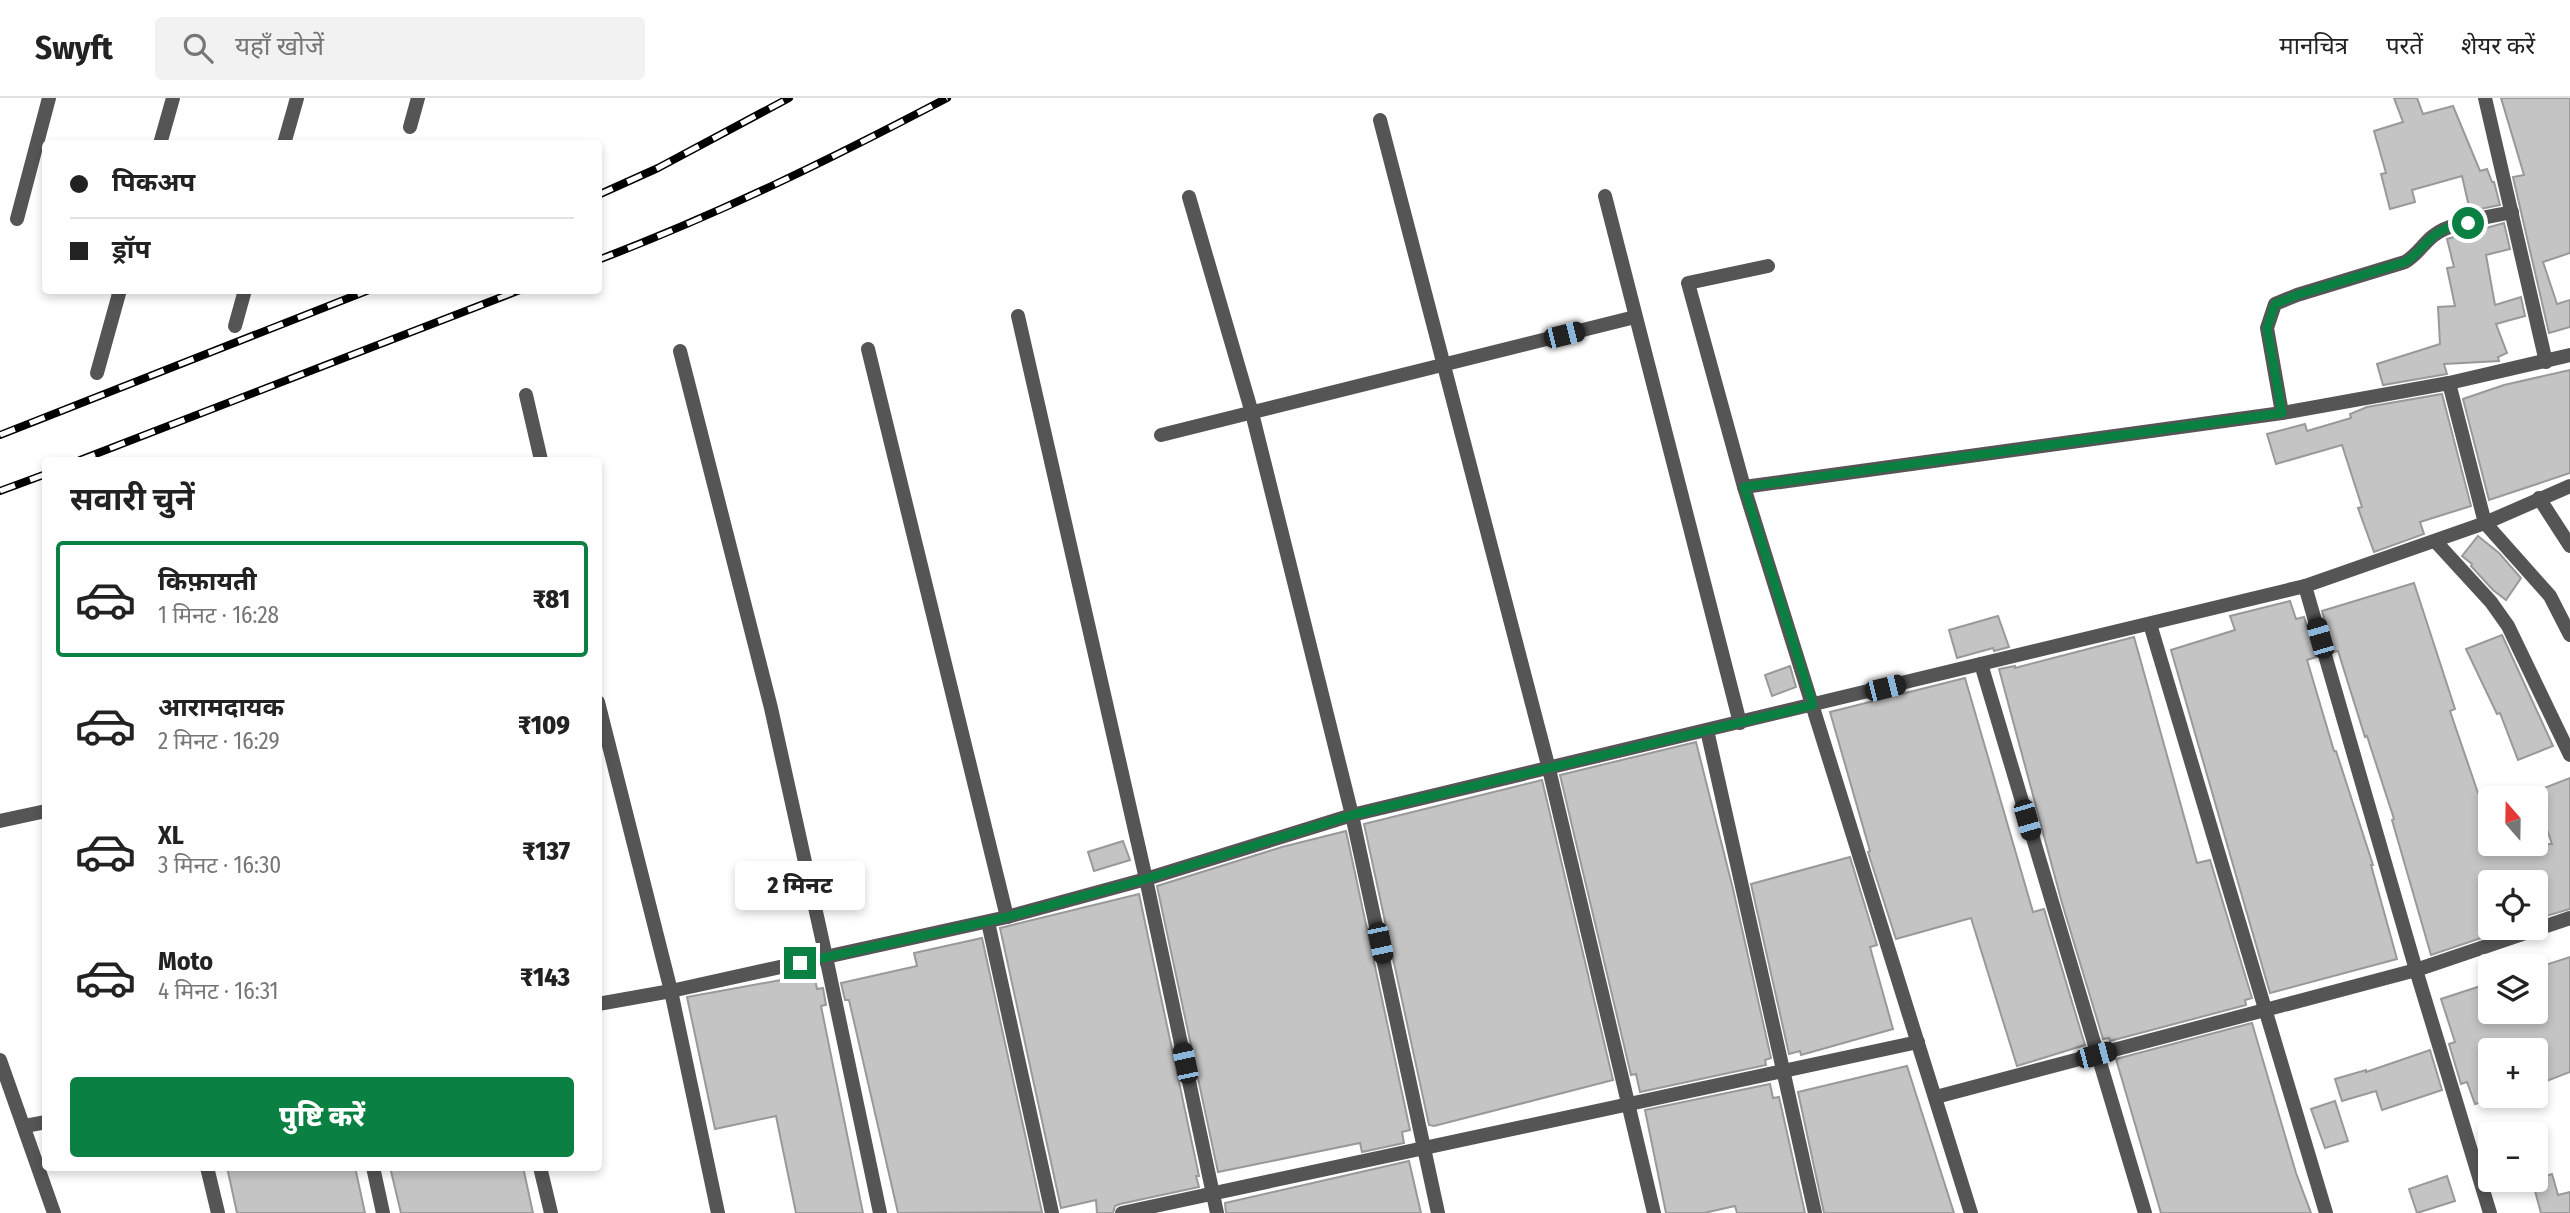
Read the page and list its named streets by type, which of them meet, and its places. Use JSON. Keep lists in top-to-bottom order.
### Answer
{
  "north": "top",
  "page": {
    "header": "Swyft",
    "search": "यहाँ खोजें",
    "nav": ["मानचित्र", "परतें", "शेयर करें"],
    "banner": ["पिकअप", "ड्रॉप"],
    "heading": "सवारी चुनें",
    "list": [
      {
        "name": "किफ़ायती",
        "note": "1 मिनट · 16:28",
        "value": "₹81"
      },
      {
        "name": "आरामदायक",
        "note": "2 मिनट · 16:29",
        "value": "₹109"
      },
      {
        "name": "XL",
        "note": "3 मिनट · 16:30",
        "value": "₹137"
      },
      {
        "name": "Moto",
        "note": "4 मिनट · 16:31",
        "value": "₹143"
      }
    ],
    "map_buttons": ["+", "−"],
    "bubble": "2 मिनट",
    "buttons": "पुष्टि करें"
  }
}
